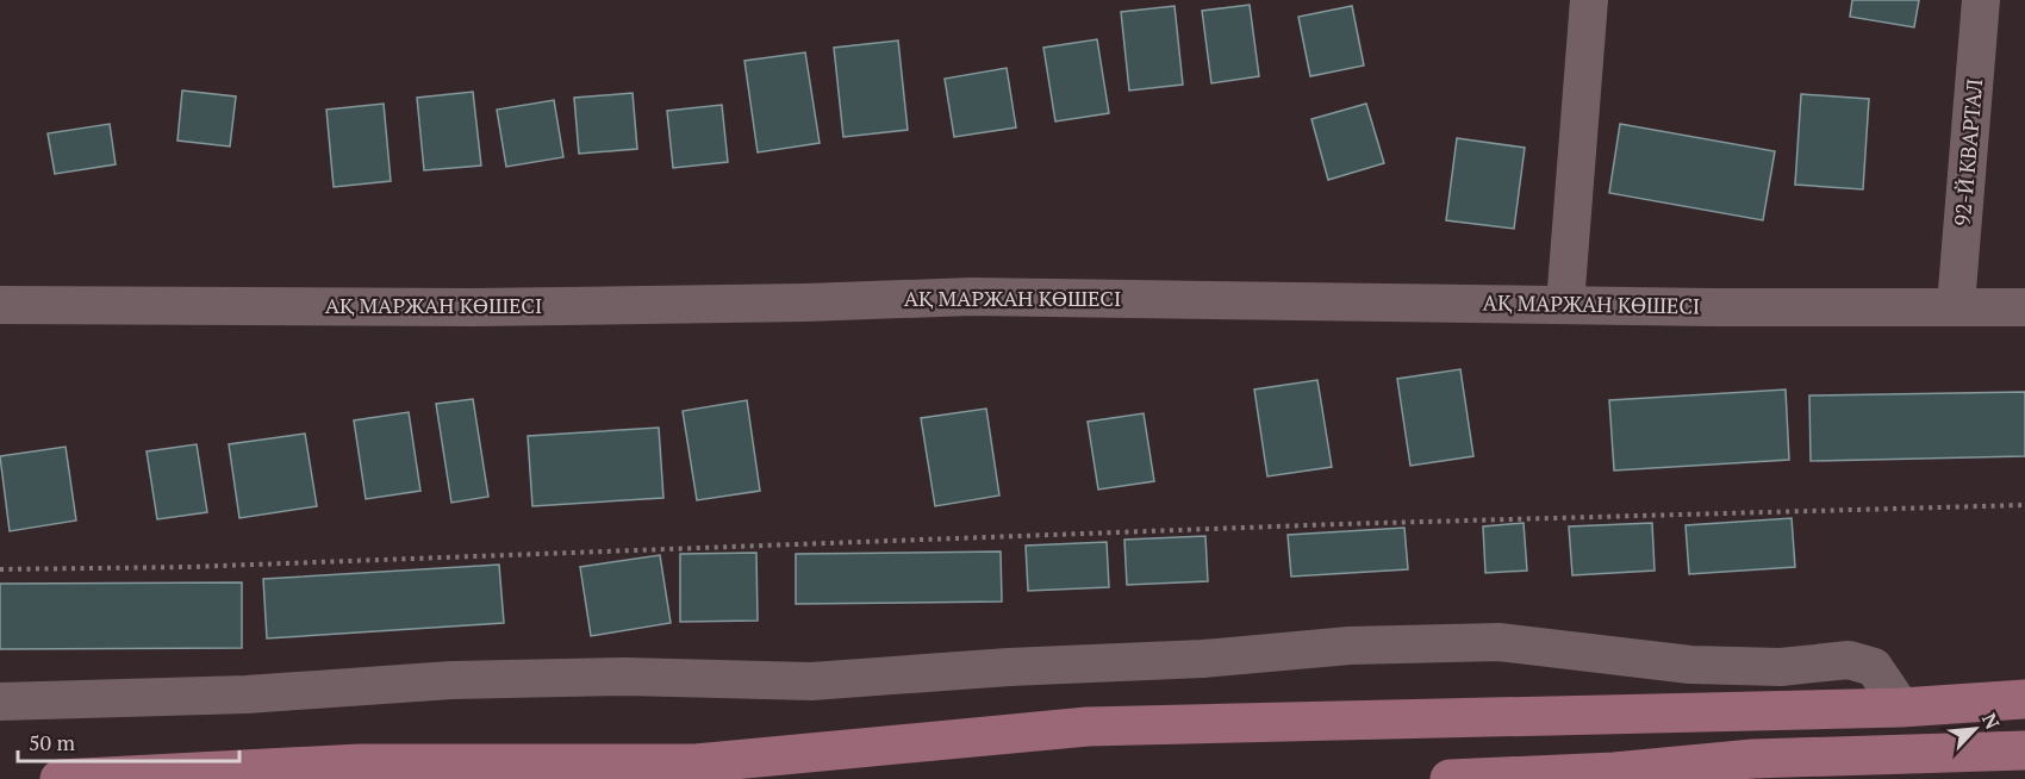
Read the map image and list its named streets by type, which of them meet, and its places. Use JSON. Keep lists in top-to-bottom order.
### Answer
{
  "streets": {
    "street": ["92-Й КВАРТАЛ", "АҚ МАРЖАН КӨШЕСІ"]
  },
  "crossings": [
    ["92-Й КВАРТАЛ", "АҚ МАРЖАН КӨШЕСІ"]
  ],
  "scale_bar": "50 m",
  "north": "top right"
}
